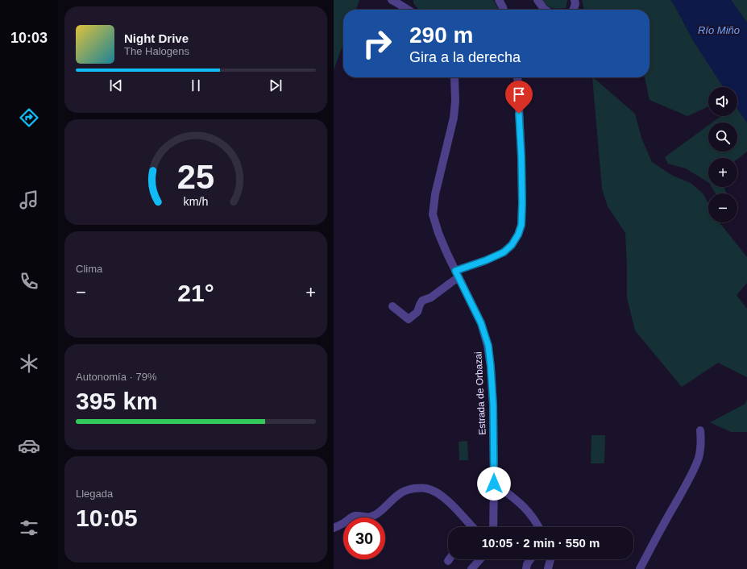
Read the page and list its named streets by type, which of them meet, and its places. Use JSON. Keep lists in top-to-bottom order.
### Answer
{
  "streets": {
    "street": ["Estrada de Orbazai"]
  },
  "water": ["Río Miño"],
  "page": {
    "tabs": "10:03",
    "turn": ["290 m", "Gira a la derecha"],
    "song": ["Night Drive", "The Halogens"],
    "map_buttons": ["+", "−"],
    "tile": [
      "Clima",
      ["Autonomía · 79%", "395 km"],
      ["Llegada", "10:05"]
    ],
    "heat": ["−", "21°", "+"],
    "limit": "30",
    "trip": "10:05 · 2 min · 550 m",
    "gauge": ["25", "km/h"]
  }
}
